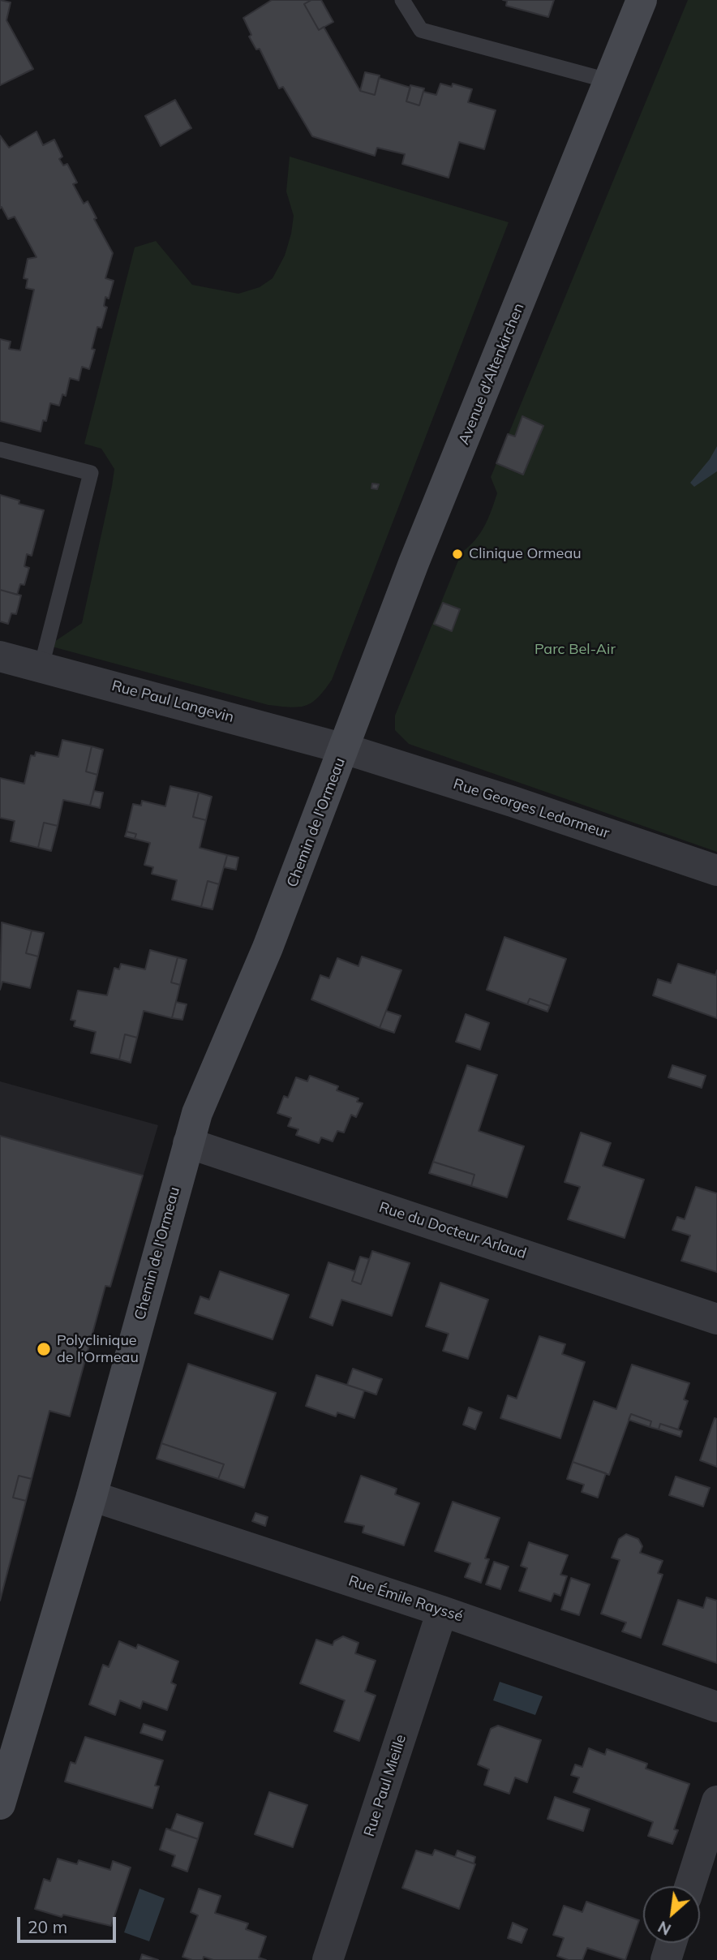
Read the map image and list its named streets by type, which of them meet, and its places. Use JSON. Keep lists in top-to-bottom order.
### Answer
{
  "streets": {
    "street": [
      "Avenue d'Altenkirchen",
      "Rue Paul Langevin",
      "Rue Georges Ledormeur",
      "Chemin de l'Ormeau",
      "Rue du Docteur Arlaud",
      "Rue Émile Rayssé",
      "Rue Paul Mieille"
    ]
  },
  "crossings": [
    ["Avenue d'Altenkirchen", "Rue Paul Langevin"],
    ["Avenue d'Altenkirchen", "Rue Georges Ledormeur"],
    ["Avenue d'Altenkirchen", "Chemin de l'Ormeau"],
    ["Rue Paul Langevin", "Rue Georges Ledormeur"],
    ["Rue Paul Langevin", "Chemin de l'Ormeau"],
    ["Rue Georges Ledormeur", "Chemin de l'Ormeau"],
    ["Chemin de l'Ormeau", "Rue du Docteur Arlaud"],
    ["Chemin de l'Ormeau", "Rue Émile Rayssé"],
    ["Rue Émile Rayssé", "Rue Paul Mieille"]
  ],
  "parks": ["Parc Bel-Air"],
  "places": ["Clinique Ormeau", "Polyclinique de l'Ormeau"],
  "scale_bar": "20 m",
  "north": "bottom left"
}
